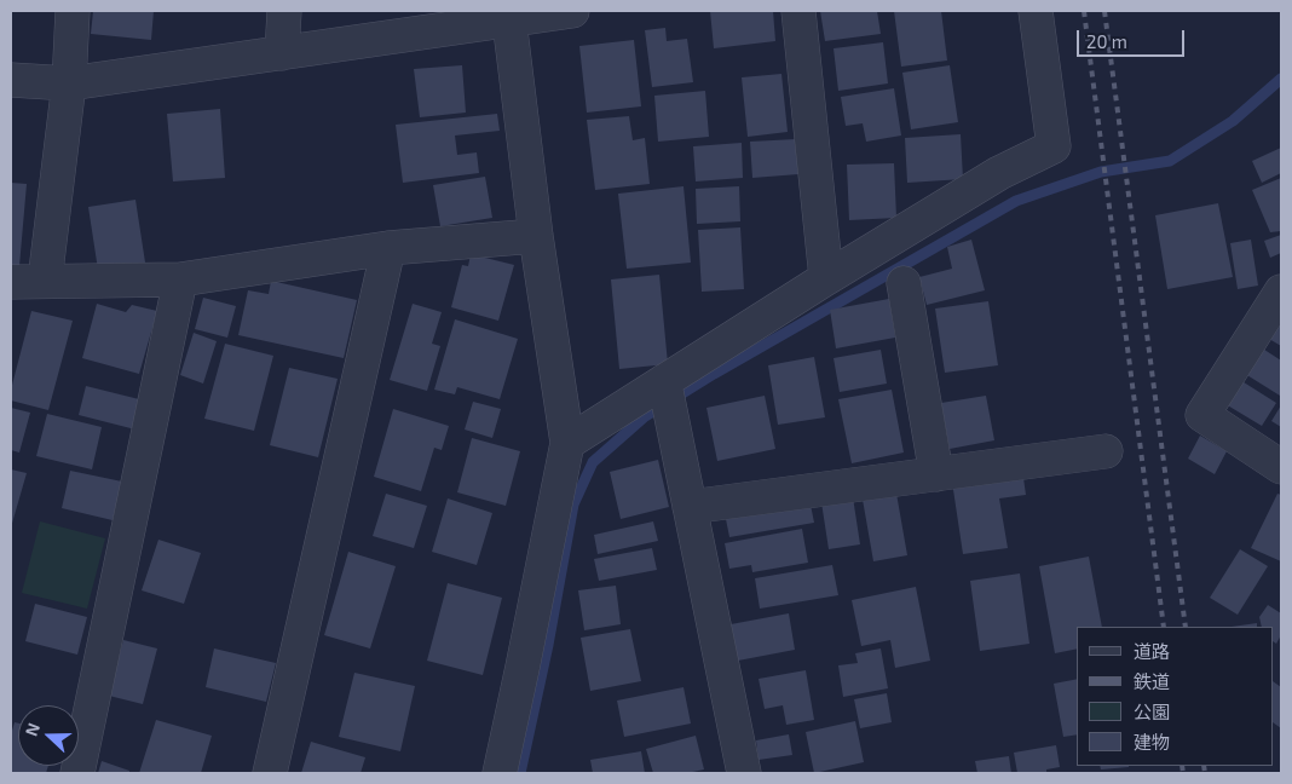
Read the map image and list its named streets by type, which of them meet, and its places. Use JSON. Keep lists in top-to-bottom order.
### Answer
{
  "legend": [
    "道路",
    "鉄道",
    "公園",
    "建物"
  ],
  "scale_bar": "20 m",
  "north": "left"
}
